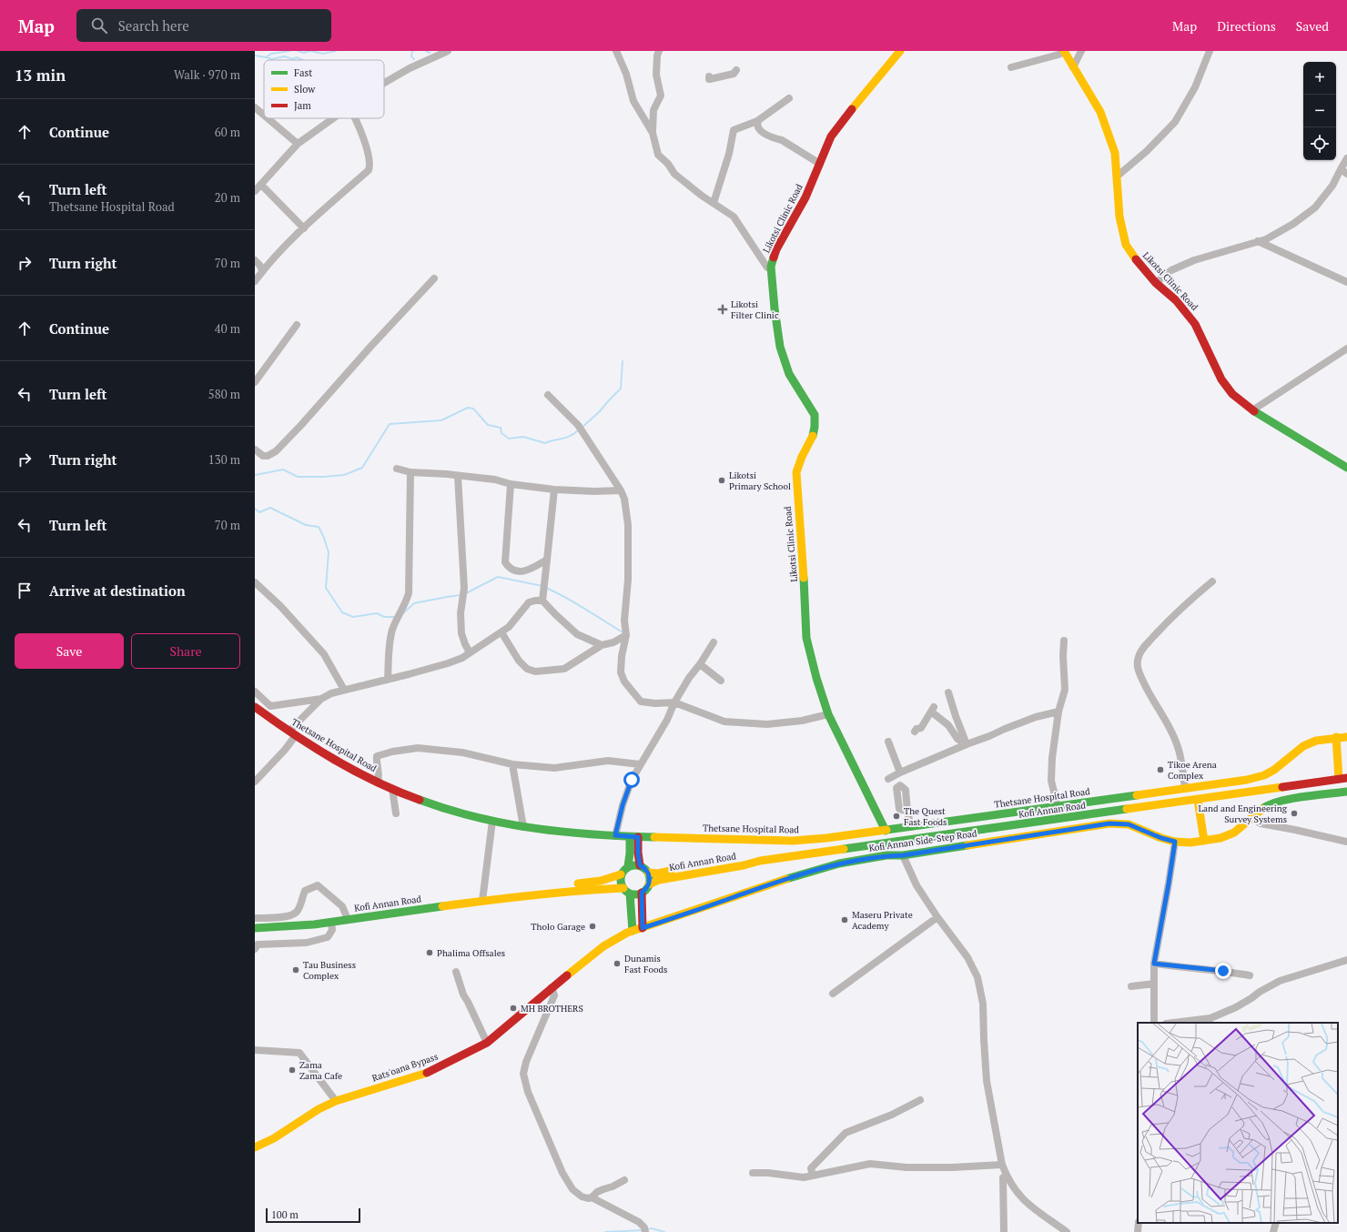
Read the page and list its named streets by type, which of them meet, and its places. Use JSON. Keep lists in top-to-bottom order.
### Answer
{
  "streets": {
    "street": [
      "Likotsi Clinic Road",
      "Thetsane Hospital Road",
      "Kofi Annan Road",
      "Kofi Annan Side-Step Road",
      "Rats'oana Bypass"
    ]
  },
  "crossings": [
    ["Likotsi Clinic Road", "Thetsane Hospital Road"],
    ["Kofi Annan Side-Step Road", "Rats'oana Bypass"]
  ],
  "places": {
    "health": ["Likotsi Filter Clinic"],
    "other": [
      "Likotsi Primary School",
      "Tikoe Arena Complex",
      "Land and Engineering Survey Systems",
      "The Quest Fast Foods",
      "Maseru Private Academy",
      "Tholo Garage",
      "Phalima Offsales",
      "Dunamis Fast Foods",
      "Tau Business Complex",
      "MH BROTHERS",
      "Zama Zama Cafe"
    ]
  },
  "legend": ["Fast", "Slow", "Jam"],
  "scale_bar": "100 m",
  "page": {
    "header": "Map",
    "search": "Search here",
    "nav": ["Map", "Directions", "Saved"],
    "heading": ["13 min", "Walk · 970 m"],
    "map_buttons": ["+", "−"],
    "list": [
      ["Continue", "60 m"],
      ["Turn left", "Thetsane Hospital Road", "20 m"],
      ["Turn right", "70 m"],
      ["Continue", "40 m"],
      ["Turn left", "580 m"],
      ["Turn right", "130 m"],
      ["Turn left", "70 m"],
      "Arrive at destination"
    ],
    "buttons": ["Save", "Share"],
    "scale": "100 m"
  }
}
